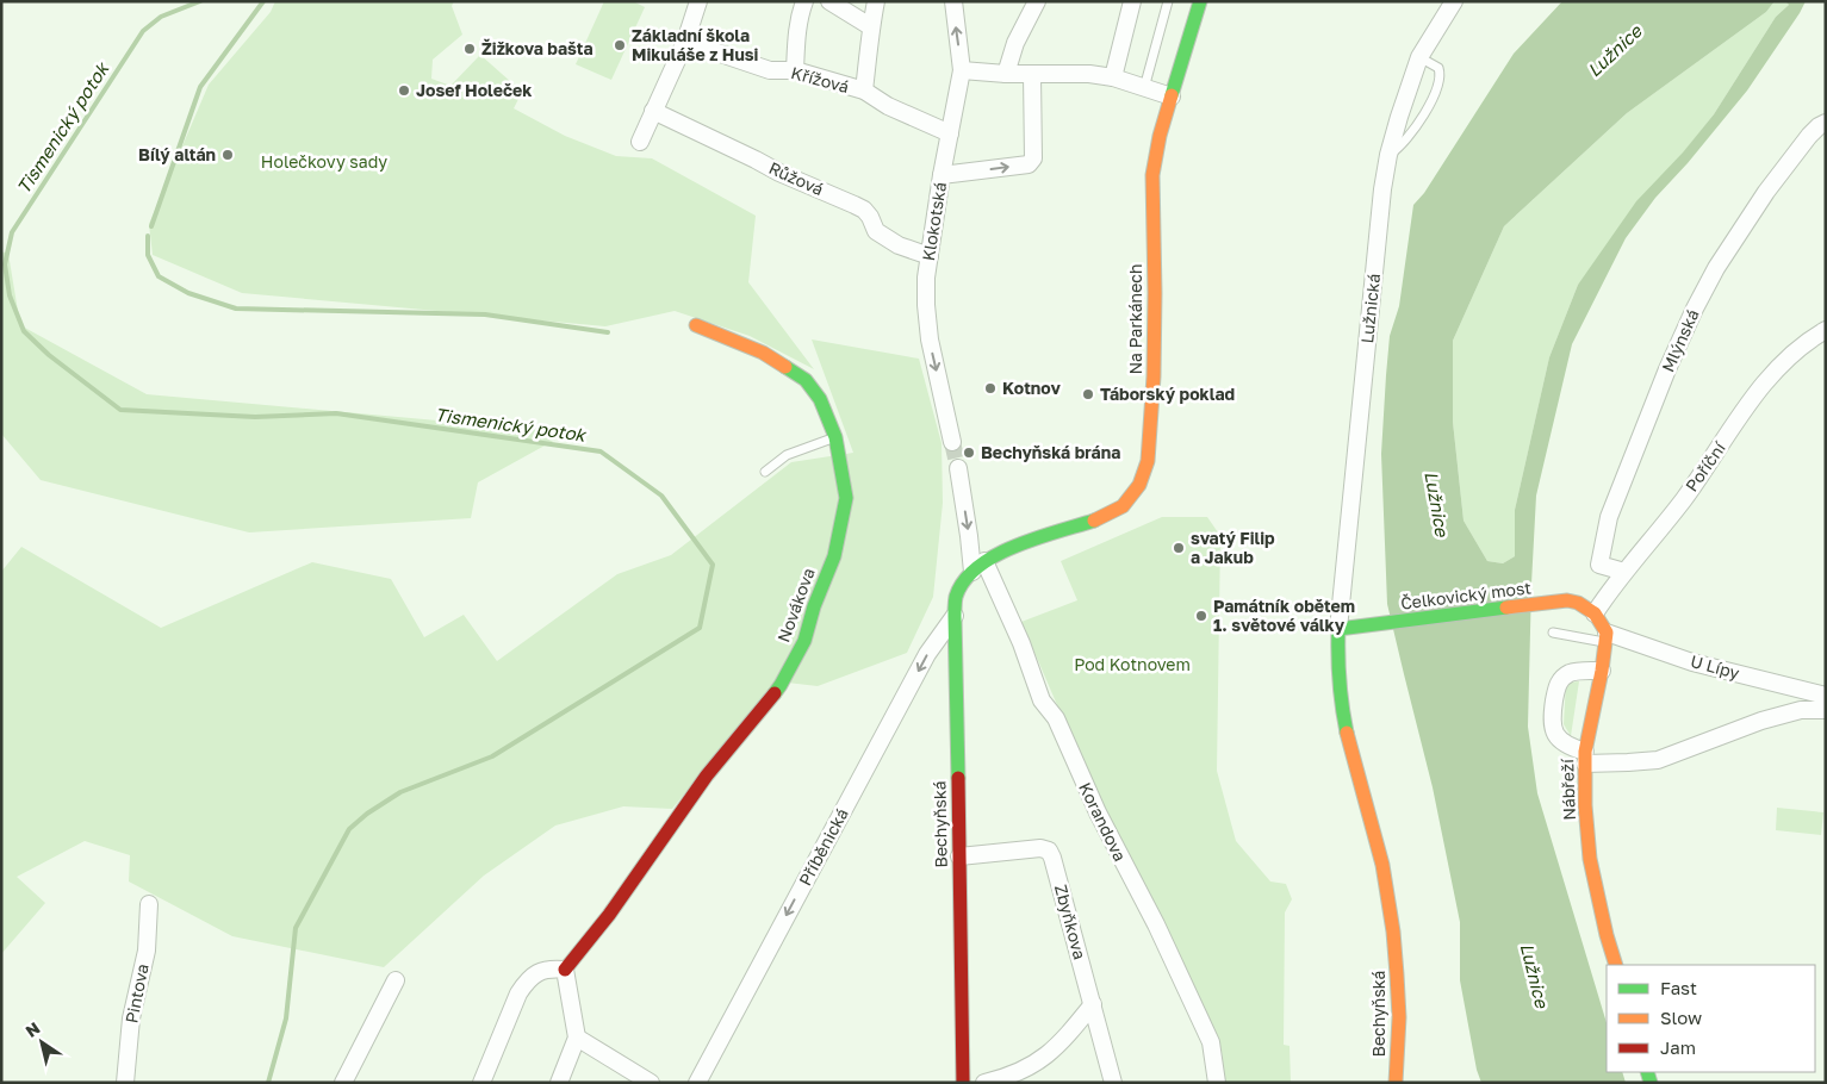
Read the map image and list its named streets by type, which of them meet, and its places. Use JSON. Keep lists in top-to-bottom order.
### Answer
{
  "streets": {
    "street": [
      "Křížová",
      "Růžová",
      "Klokotská",
      "Lužnická",
      "Na Parkánech",
      "Mlýnská",
      "Poříční",
      "Čelkovický most",
      "Novákova",
      "U Lípy",
      "Nábřeží",
      "Korandova",
      "Bechyňská",
      "Příběnická",
      "Zbyňkova",
      "Pintova"
    ]
  },
  "crossings": [
    ["Křížová", "Klokotská"],
    ["Růžová", "Klokotská"],
    ["Lužnická", "Čelkovický most"],
    ["Lužnická", "Bechyňská"],
    ["Na Parkánech", "Korandova"],
    ["Na Parkánech", "Bechyňská"],
    ["Mlýnská", "Poříční"],
    ["Poříční", "Čelkovický most"],
    ["Čelkovický most", "Bechyňská"],
    ["U Lípy", "Nábřeží"],
    ["Korandova", "Bechyňská"],
    ["Bechyňská", "Příběnická"],
    ["Bechyňská", "Zbyňkova"]
  ],
  "one_way": ["Příběnická"],
  "water": ["Lužnice", "Tismenický potok"],
  "parks": ["Holečkovy sady", "Pod Kotnovem"],
  "places": [
    "Základní škola Mikuláše z Husi",
    "Žižkova bašta",
    "Josef Holeček",
    "Bílý altán",
    "Kotnov",
    "Táborský poklad",
    "Bechyňská brána",
    "svatý Filip a Jakub",
    "Památník obětem 1. světové války"
  ],
  "legend": ["Fast", "Slow", "Jam"],
  "north": "top left"
}
